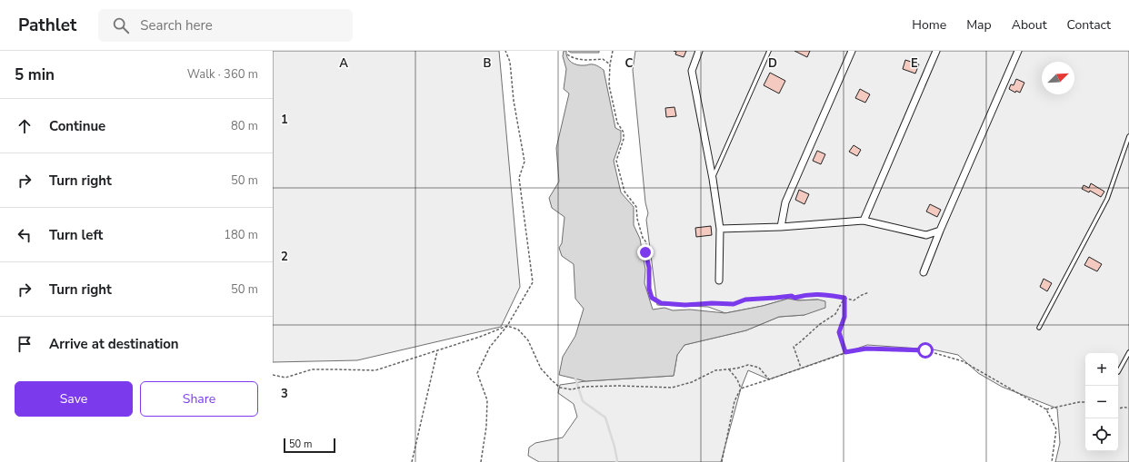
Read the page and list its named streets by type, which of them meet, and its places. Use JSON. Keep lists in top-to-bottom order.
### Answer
{
  "scale_bar": "50 m",
  "north": "top right",
  "page": {
    "header": "Pathlet",
    "search": "Search here",
    "nav": [
      "Home",
      "Map",
      "About",
      "Contact"
    ],
    "heading": ["5 min", "Walk · 360 m"],
    "list": [
      ["Continue", "80 m"],
      ["Turn right", "50 m"],
      ["Turn left", "180 m"],
      ["Turn right", "50 m"],
      "Arrive at destination"
    ],
    "map_buttons": ["+", "−"],
    "buttons": ["Save", "Share"],
    "scale": "50 m"
  },
  "grid": {
    "columns": [
      "A",
      "B",
      "C",
      "D",
      "E"
    ],
    "rows": ["1", "2", "3"]
  }
}
